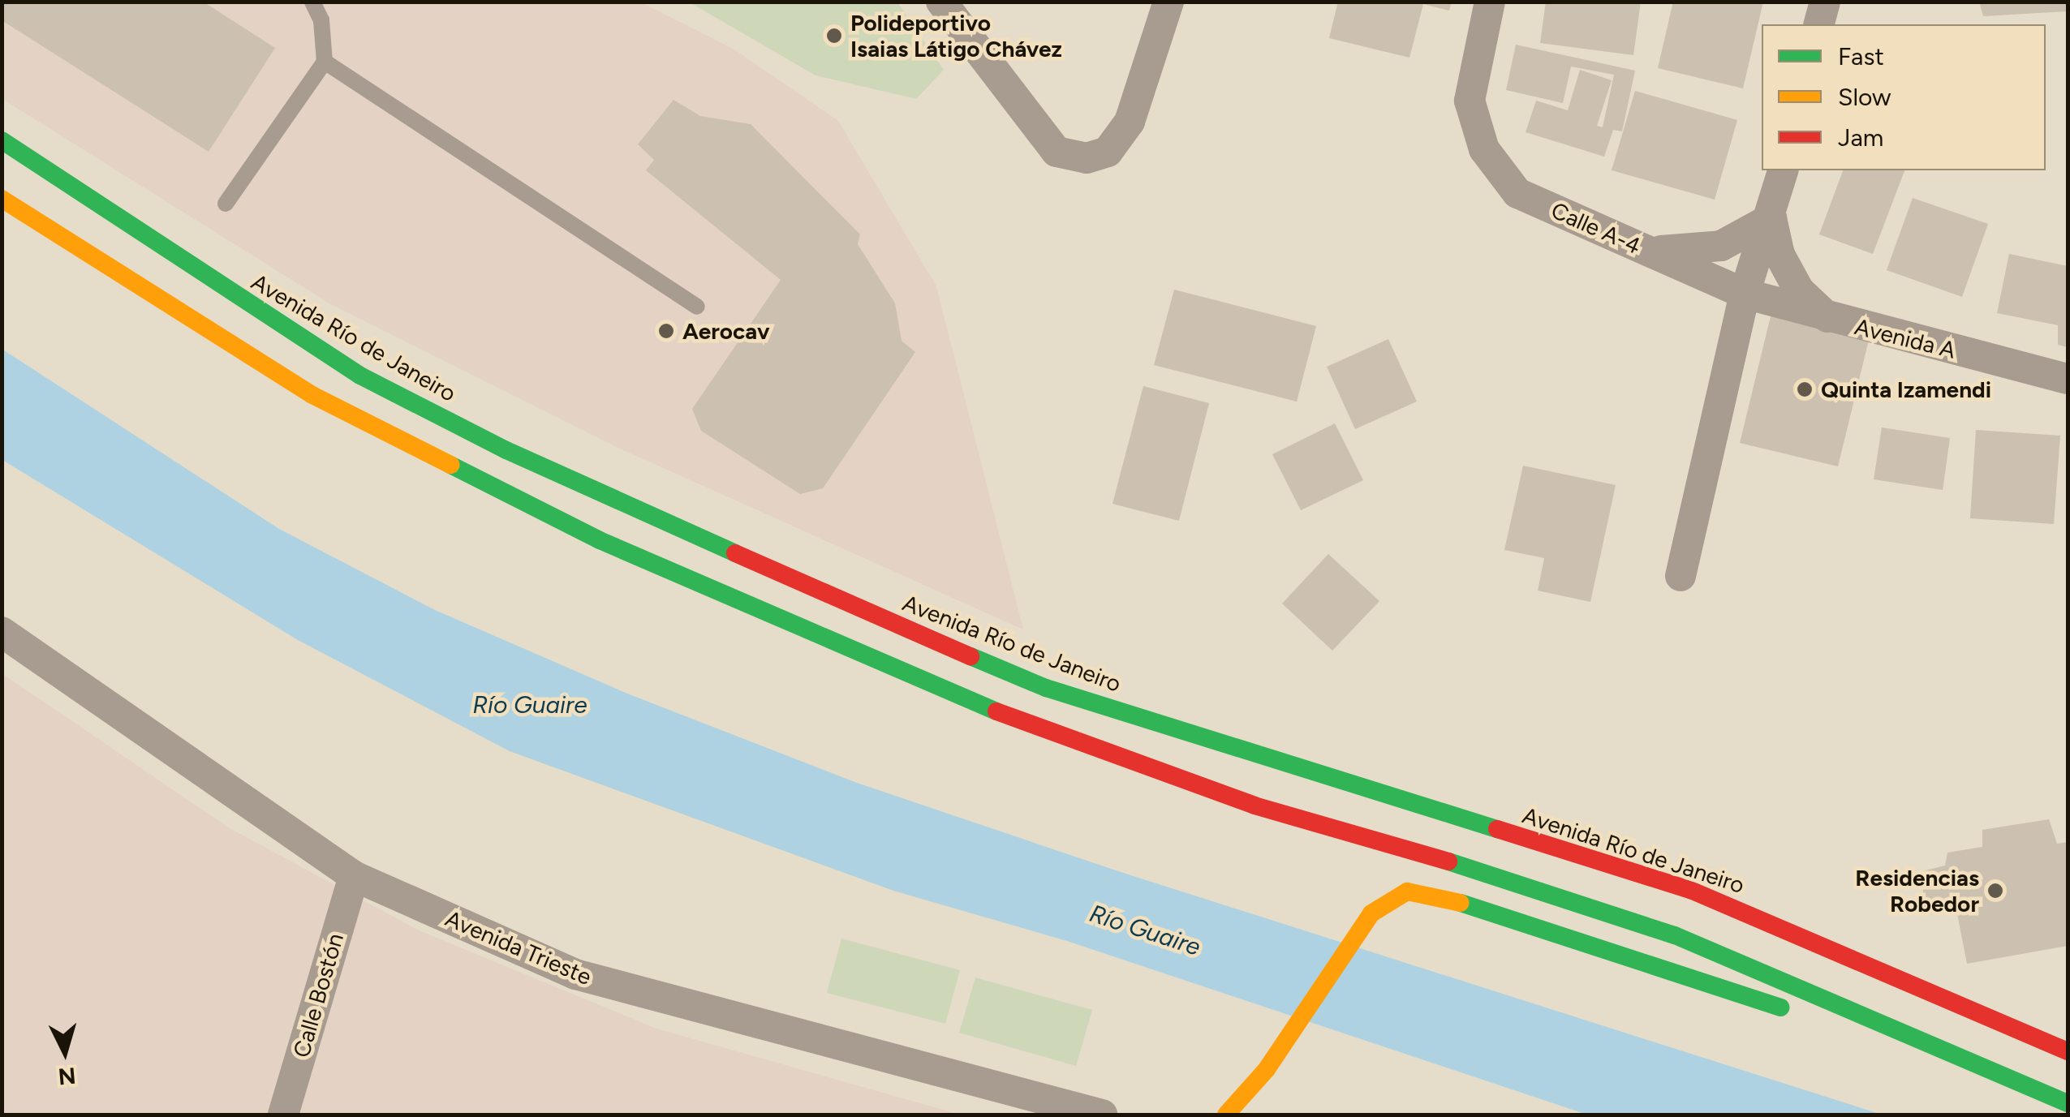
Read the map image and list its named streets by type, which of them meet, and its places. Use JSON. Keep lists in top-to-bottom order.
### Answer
{
  "streets": {
    "street": [
      "Calle A-4",
      "Avenida Río de Janeiro",
      "Avenida A",
      "Avenida Trieste",
      "Calle Bostón"
    ]
  },
  "crossings": [
    ["Calle A-4", "Avenida A"],
    ["Avenida Trieste", "Calle Bostón"]
  ],
  "water": ["Río Guaire"],
  "places": [
    "Polideportivo Isaias Látigo Chávez",
    "Aerocav",
    "Quinta Izamendi",
    "Residencias Robedor"
  ],
  "legend": ["Fast", "Slow", "Jam"],
  "north": "bottom"
}
